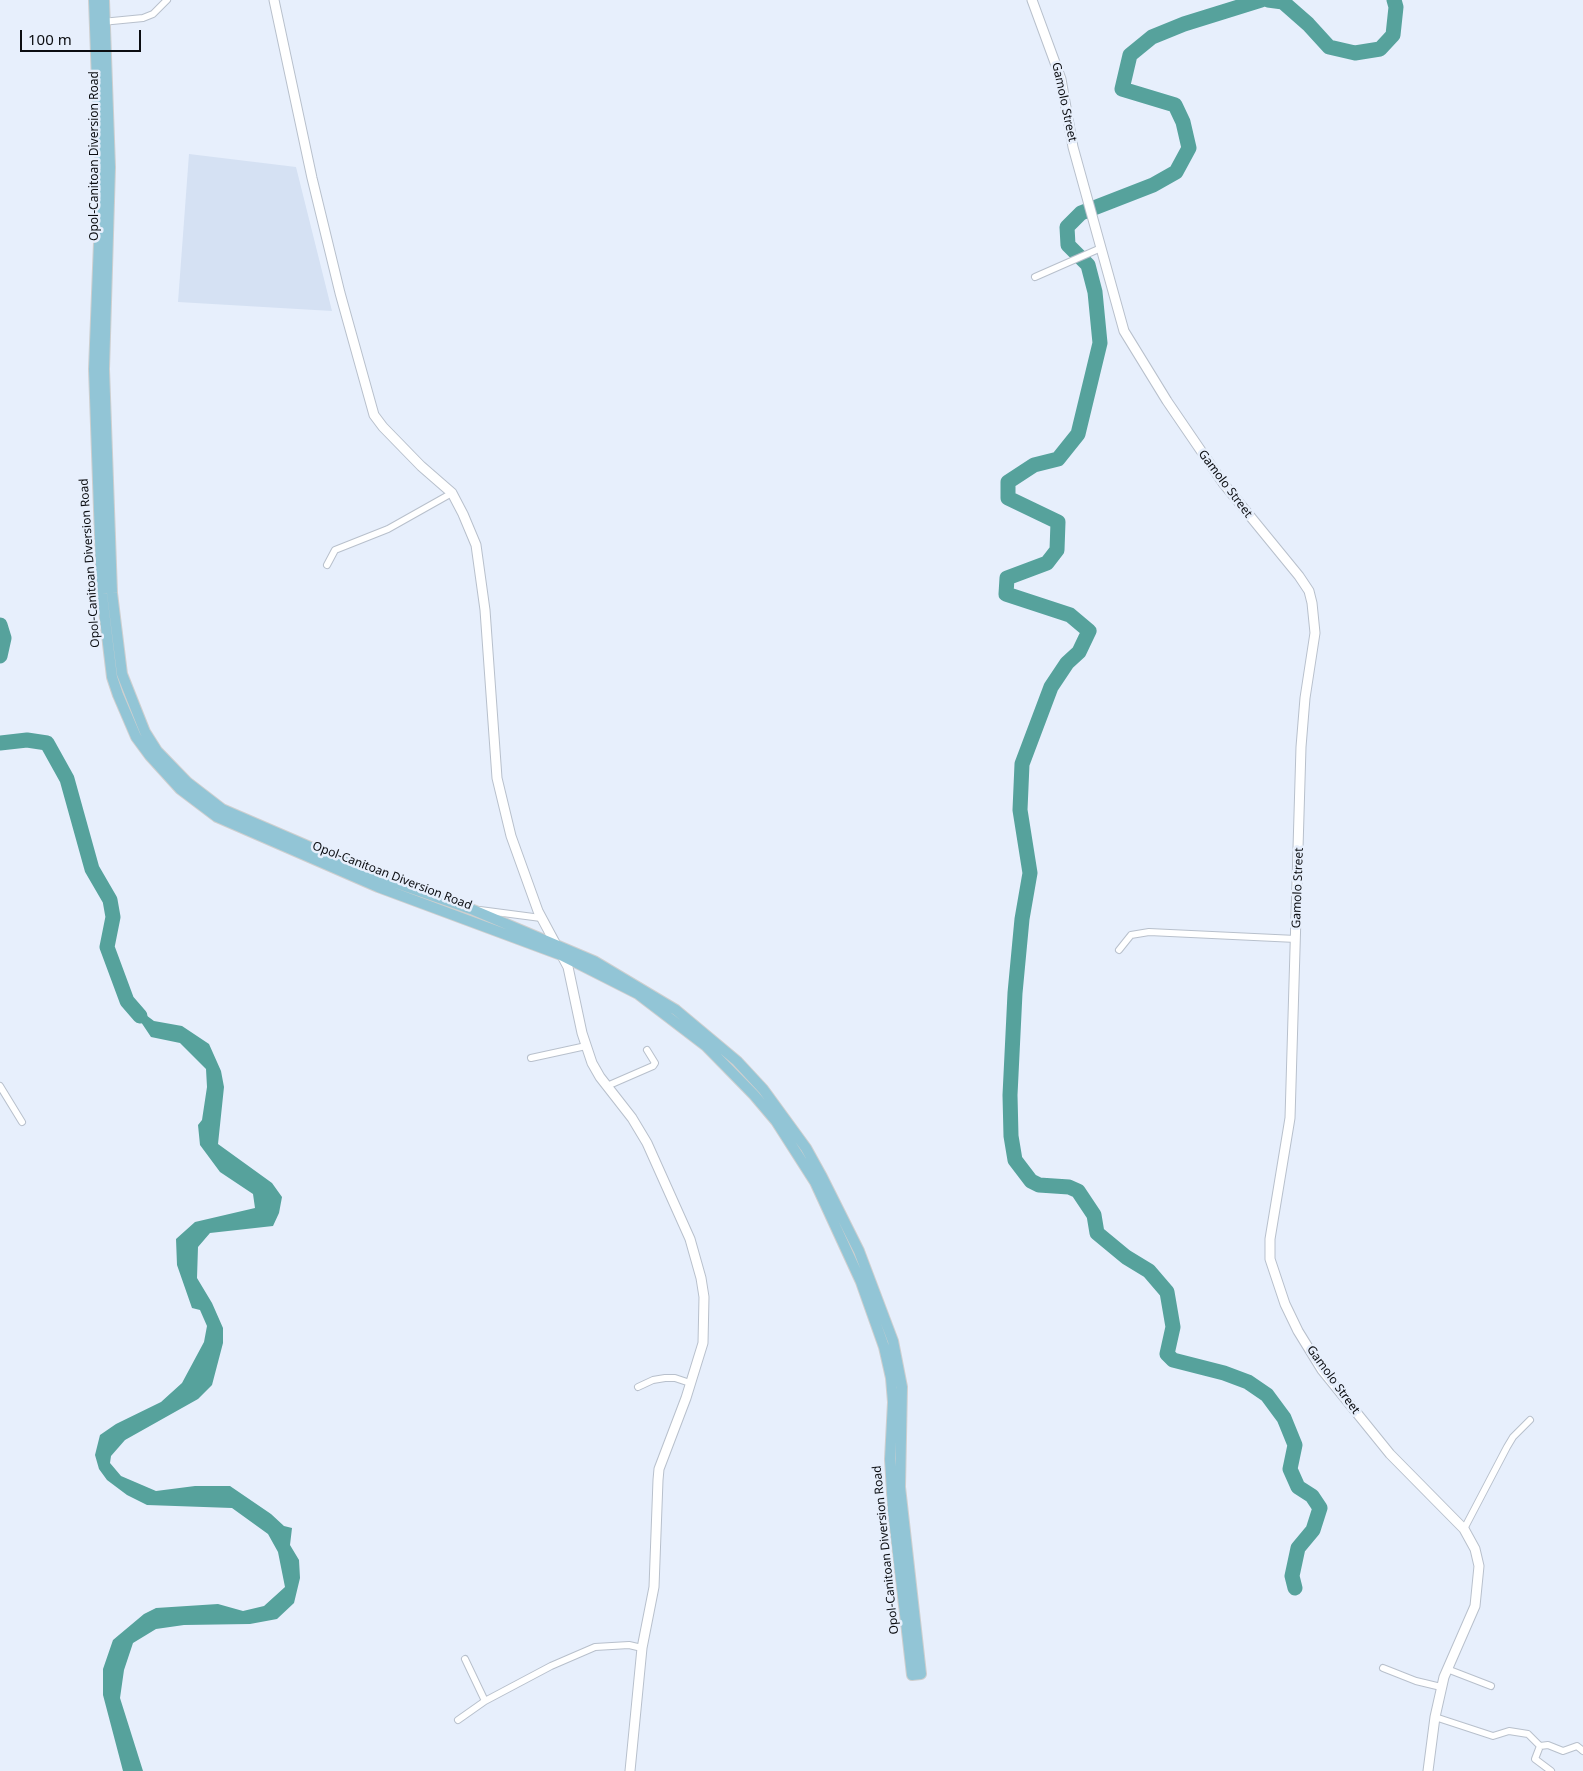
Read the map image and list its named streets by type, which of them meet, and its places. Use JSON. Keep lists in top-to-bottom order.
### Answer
{
  "streets": {
    "main road": ["Opol-Canitoan Diversion Road"],
    "street": ["Gamolo Street"]
  },
  "scale_bar": "100 m"
}
